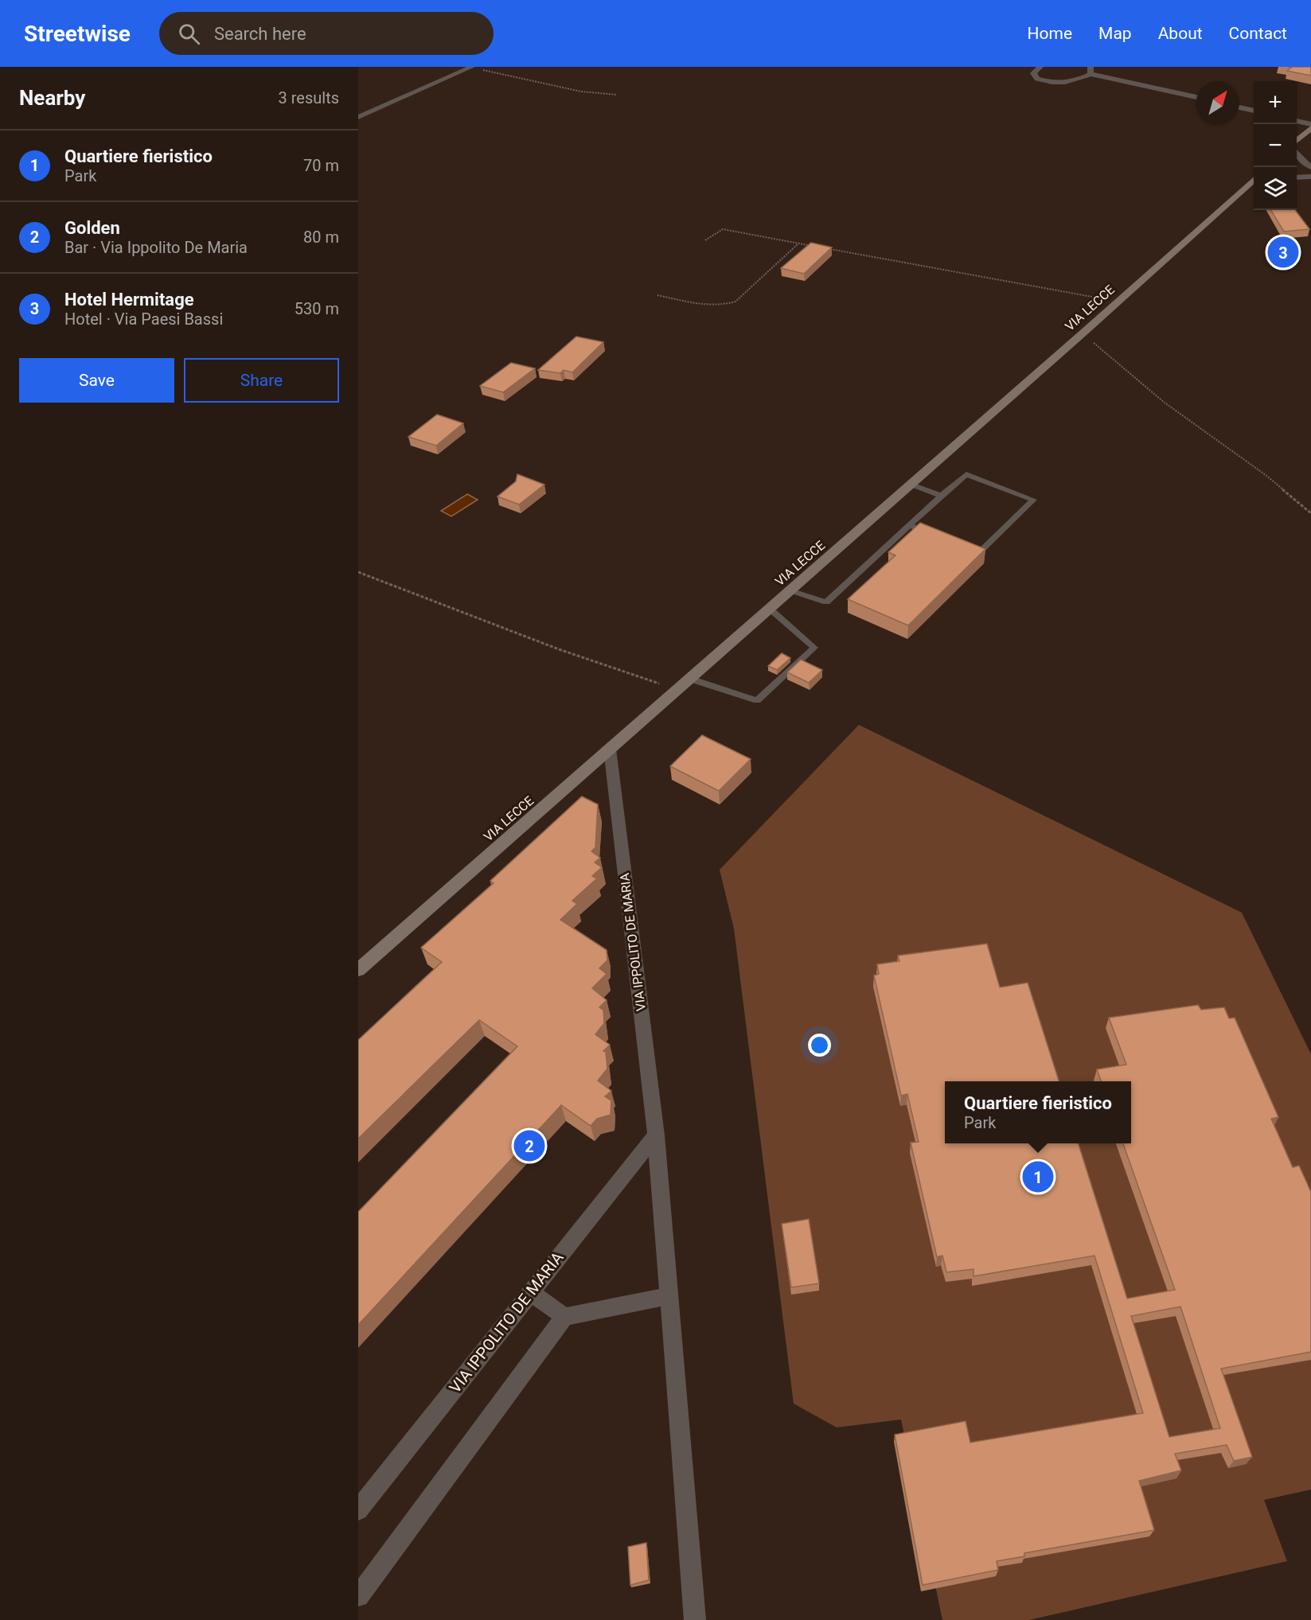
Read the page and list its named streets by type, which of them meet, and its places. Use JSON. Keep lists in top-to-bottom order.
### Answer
{
  "streets": {
    "main road": ["VIA LECCE"],
    "street": ["VIA IPPOLITO DE MARIA"]
  },
  "crossings": [
    ["VIA LECCE", "VIA IPPOLITO DE MARIA"]
  ],
  "north": "top right",
  "page": {
    "header": "Streetwise",
    "search": "Search here",
    "nav": [
      "Home",
      "Map",
      "About",
      "Contact"
    ],
    "heading": ["Nearby", "3 results"],
    "map_buttons": ["+", "−"],
    "list": [
      {
        "mark": "1",
        "name": "Quartiere fieristico",
        "note": "Park",
        "value": "70 m"
      },
      {
        "mark": "2",
        "name": "Golden",
        "note": "Bar · Via Ippolito De Maria",
        "value": "80 m"
      },
      {
        "mark": "3",
        "name": "Hotel Hermitage",
        "note": "Hotel · Via Paesi Bassi",
        "value": "530 m"
      }
    ],
    "pins": ["3", "2", "1"],
    "buttons": ["Save", "Share"],
    "popup": ["Quartiere fieristico", "Park"]
  }
}
